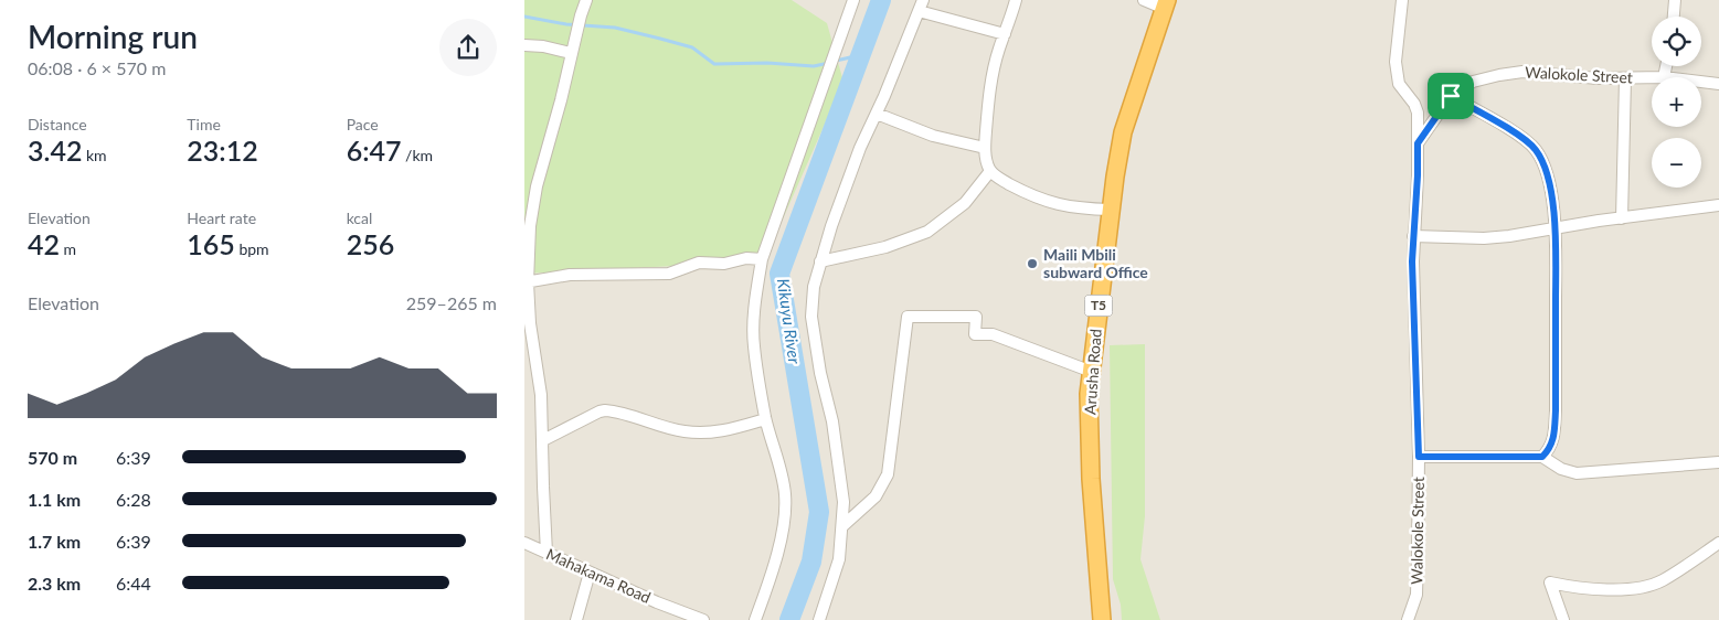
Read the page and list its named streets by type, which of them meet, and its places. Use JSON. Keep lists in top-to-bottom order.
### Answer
{
  "streets": {
    "highway": ["T5", "Arusha Road"],
    "street": ["Walokole Street", "Mahakama Road"]
  },
  "water": ["Kikuyu River"],
  "places": ["Maili Mbili subward Office"],
  "page": {
    "heading": ["Morning run", "06:08 · 6 × 570 m"],
    "map_buttons": ["+", "−"],
    "stats": [
      ["Distance", "3.42 km"],
      ["Time", "23:12"],
      ["Pace", "6:47 /km"],
      ["Elevation", "42 m"],
      ["Heart rate", "165 bpm"],
      ["kcal", "256"]
    ],
    "chart": ["Elevation", "259–265 m"],
    "list": [
      {
        "name": "570 m",
        "note": "6:39"
      },
      {
        "name": "1.1 km",
        "note": "6:28"
      },
      {
        "name": "1.7 km",
        "note": "6:39"
      },
      {
        "name": "2.3 km",
        "note": "6:44"
      }
    ]
  }
}
